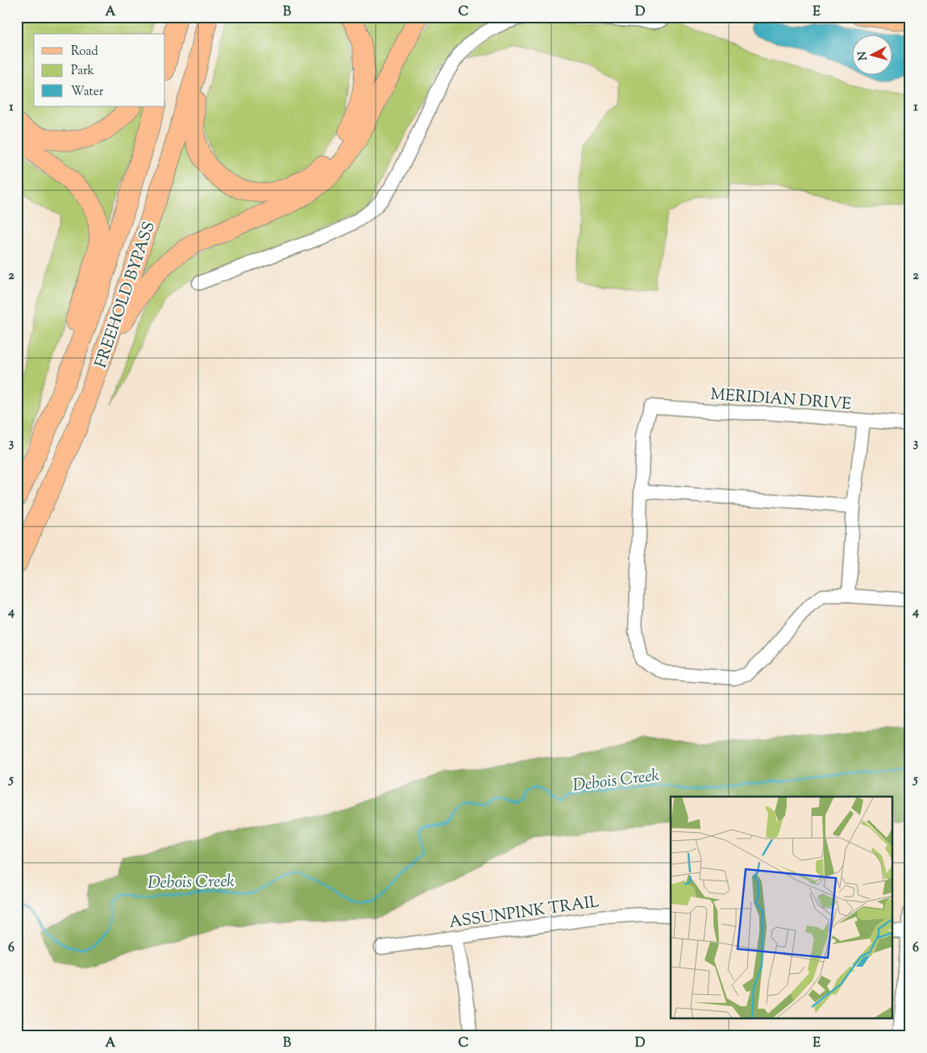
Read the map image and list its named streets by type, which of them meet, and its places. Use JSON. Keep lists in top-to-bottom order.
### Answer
{
  "streets": {
    "highway": ["FREEHOLD BYPASS"],
    "street": ["MERIDIAN DRIVE", "ASSUNPINK TRAIL"]
  },
  "water": ["Debois Creek"],
  "legend": ["Road", "Park", "Water"],
  "north": "left",
  "grid": {
    "columns": [
      "A",
      "B",
      "C",
      "D",
      "E"
    ],
    "rows": [
      "1",
      "2",
      "3",
      "4",
      "5",
      "6"
    ]
  }
}
